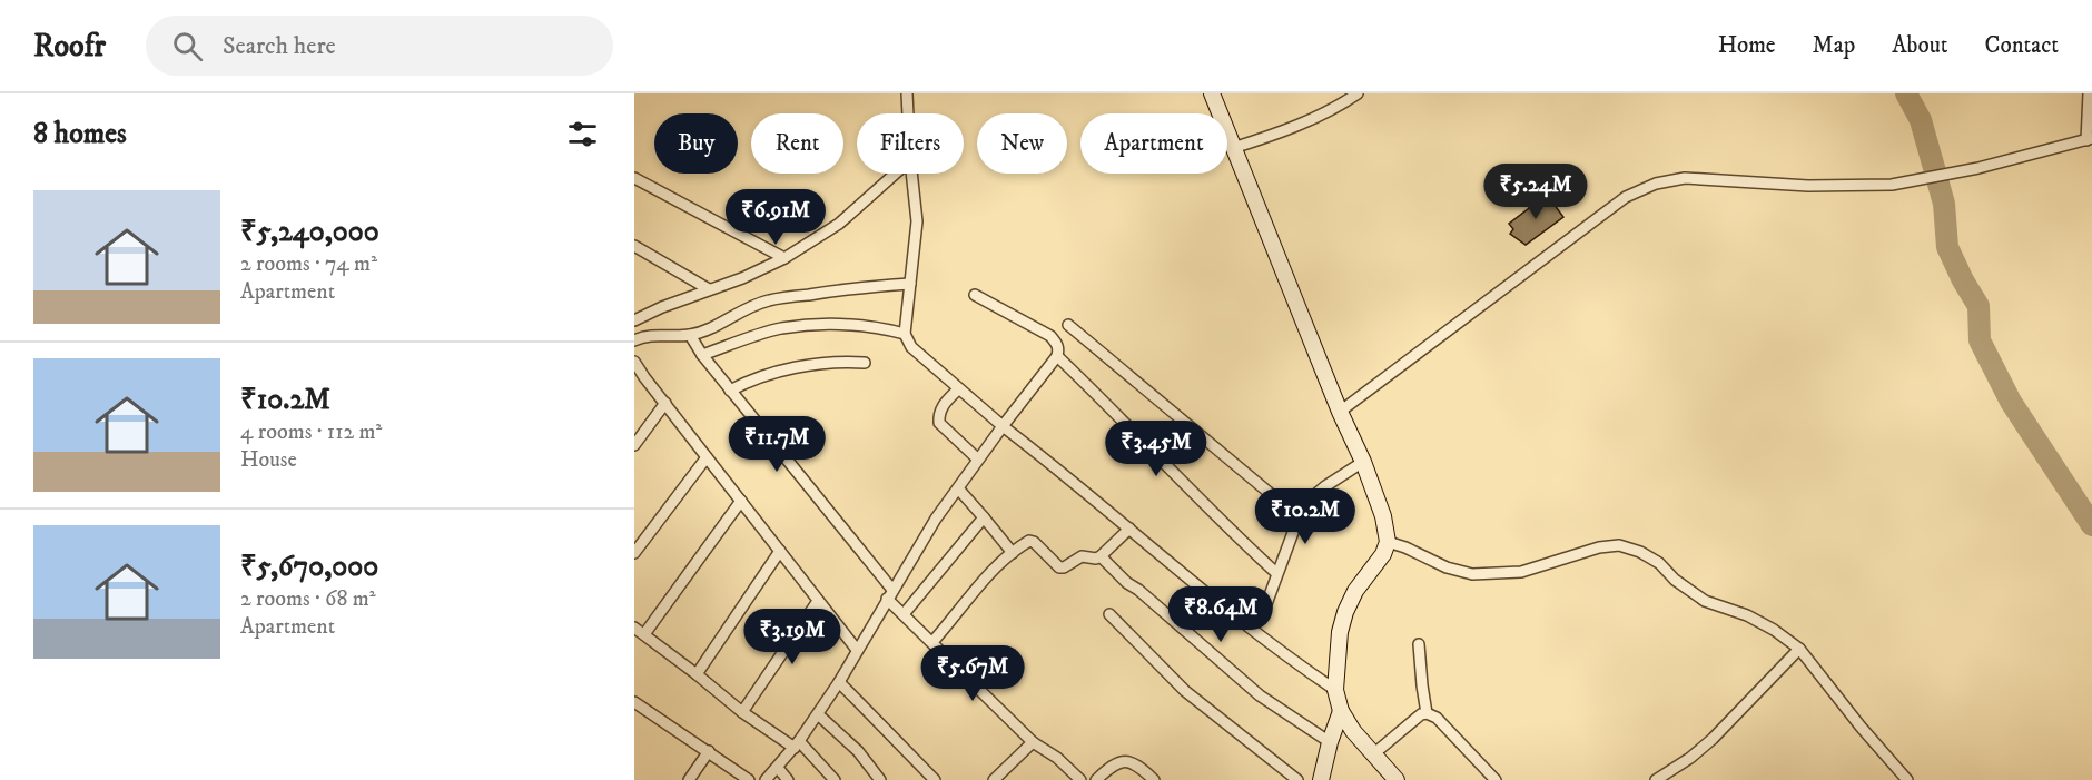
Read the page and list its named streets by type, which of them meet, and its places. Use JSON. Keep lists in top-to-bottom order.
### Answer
{
  "page": {
    "header": "Roofr",
    "search": "Search here",
    "nav": [
      "Home",
      "Map",
      "About",
      "Contact"
    ],
    "heading": "8 homes",
    "chip": [
      "Buy",
      "Rent",
      "Filters",
      "New",
      "Apartment"
    ],
    "price": [
      "₹5.24M",
      "₹6.91M",
      "₹11.7M",
      "₹3.45M",
      "₹10.2M",
      "₹8.64M",
      "₹3.19M",
      "₹5.67M"
    ],
    "list": [
      {
        "name": "₹5,240,000",
        "note": "2 rooms · 74 m² · Apartment"
      },
      {
        "name": "₹10.2M",
        "note": "4 rooms · 112 m² · House"
      },
      {
        "name": "₹5,670,000",
        "note": "2 rooms · 68 m² · Apartment"
      }
    ]
  }
}
